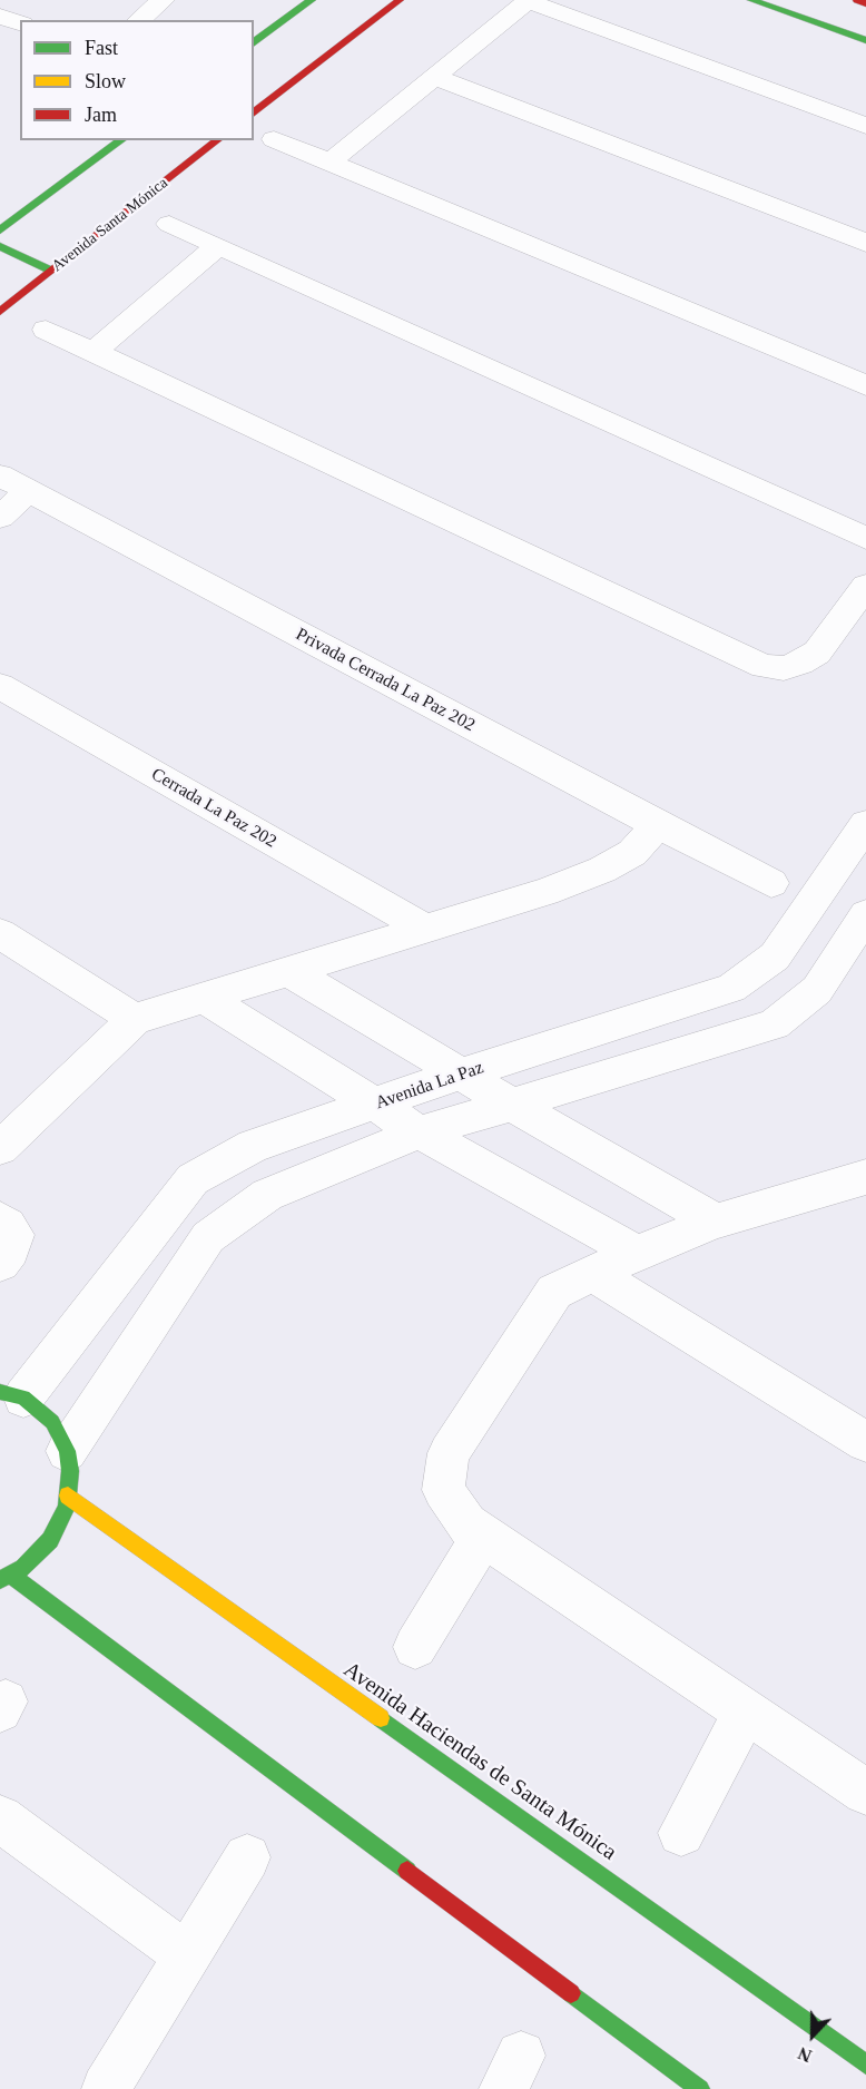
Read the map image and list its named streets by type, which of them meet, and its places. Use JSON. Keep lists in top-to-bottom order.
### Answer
{
  "streets": {
    "street": [
      "Avenida Santa Mónica",
      "Privada Cerrada La Paz 202",
      "Cerrada La Paz 202",
      "Avenida La Paz",
      "Avenida Haciendas de Santa Mónica"
    ]
  },
  "legend": ["Fast", "Slow", "Jam"],
  "north": "bottom"
}
